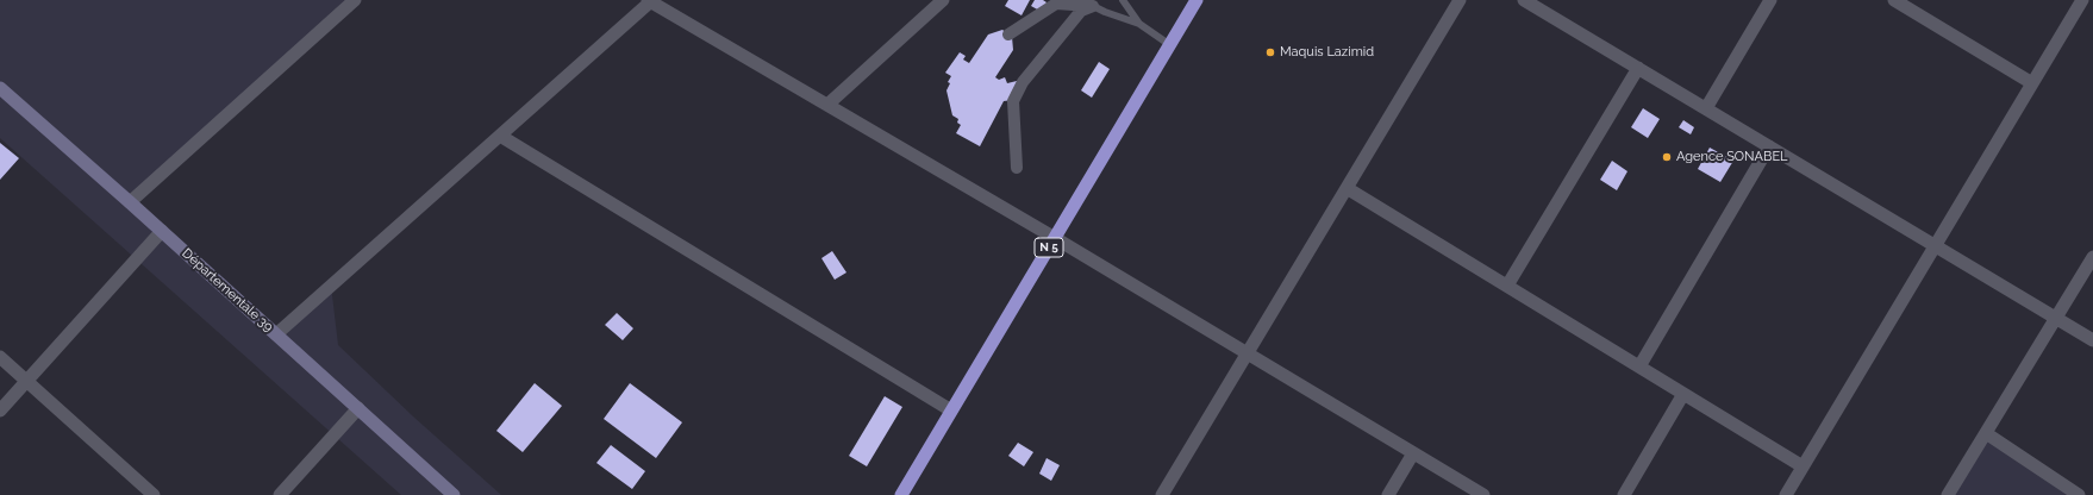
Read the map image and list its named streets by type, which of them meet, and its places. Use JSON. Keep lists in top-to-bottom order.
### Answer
{
  "streets": {
    "highway": ["N 5"],
    "main road": ["Départementale 39"]
  },
  "places": ["Maquis Lazimid", "Agence SONABEL"]
}
